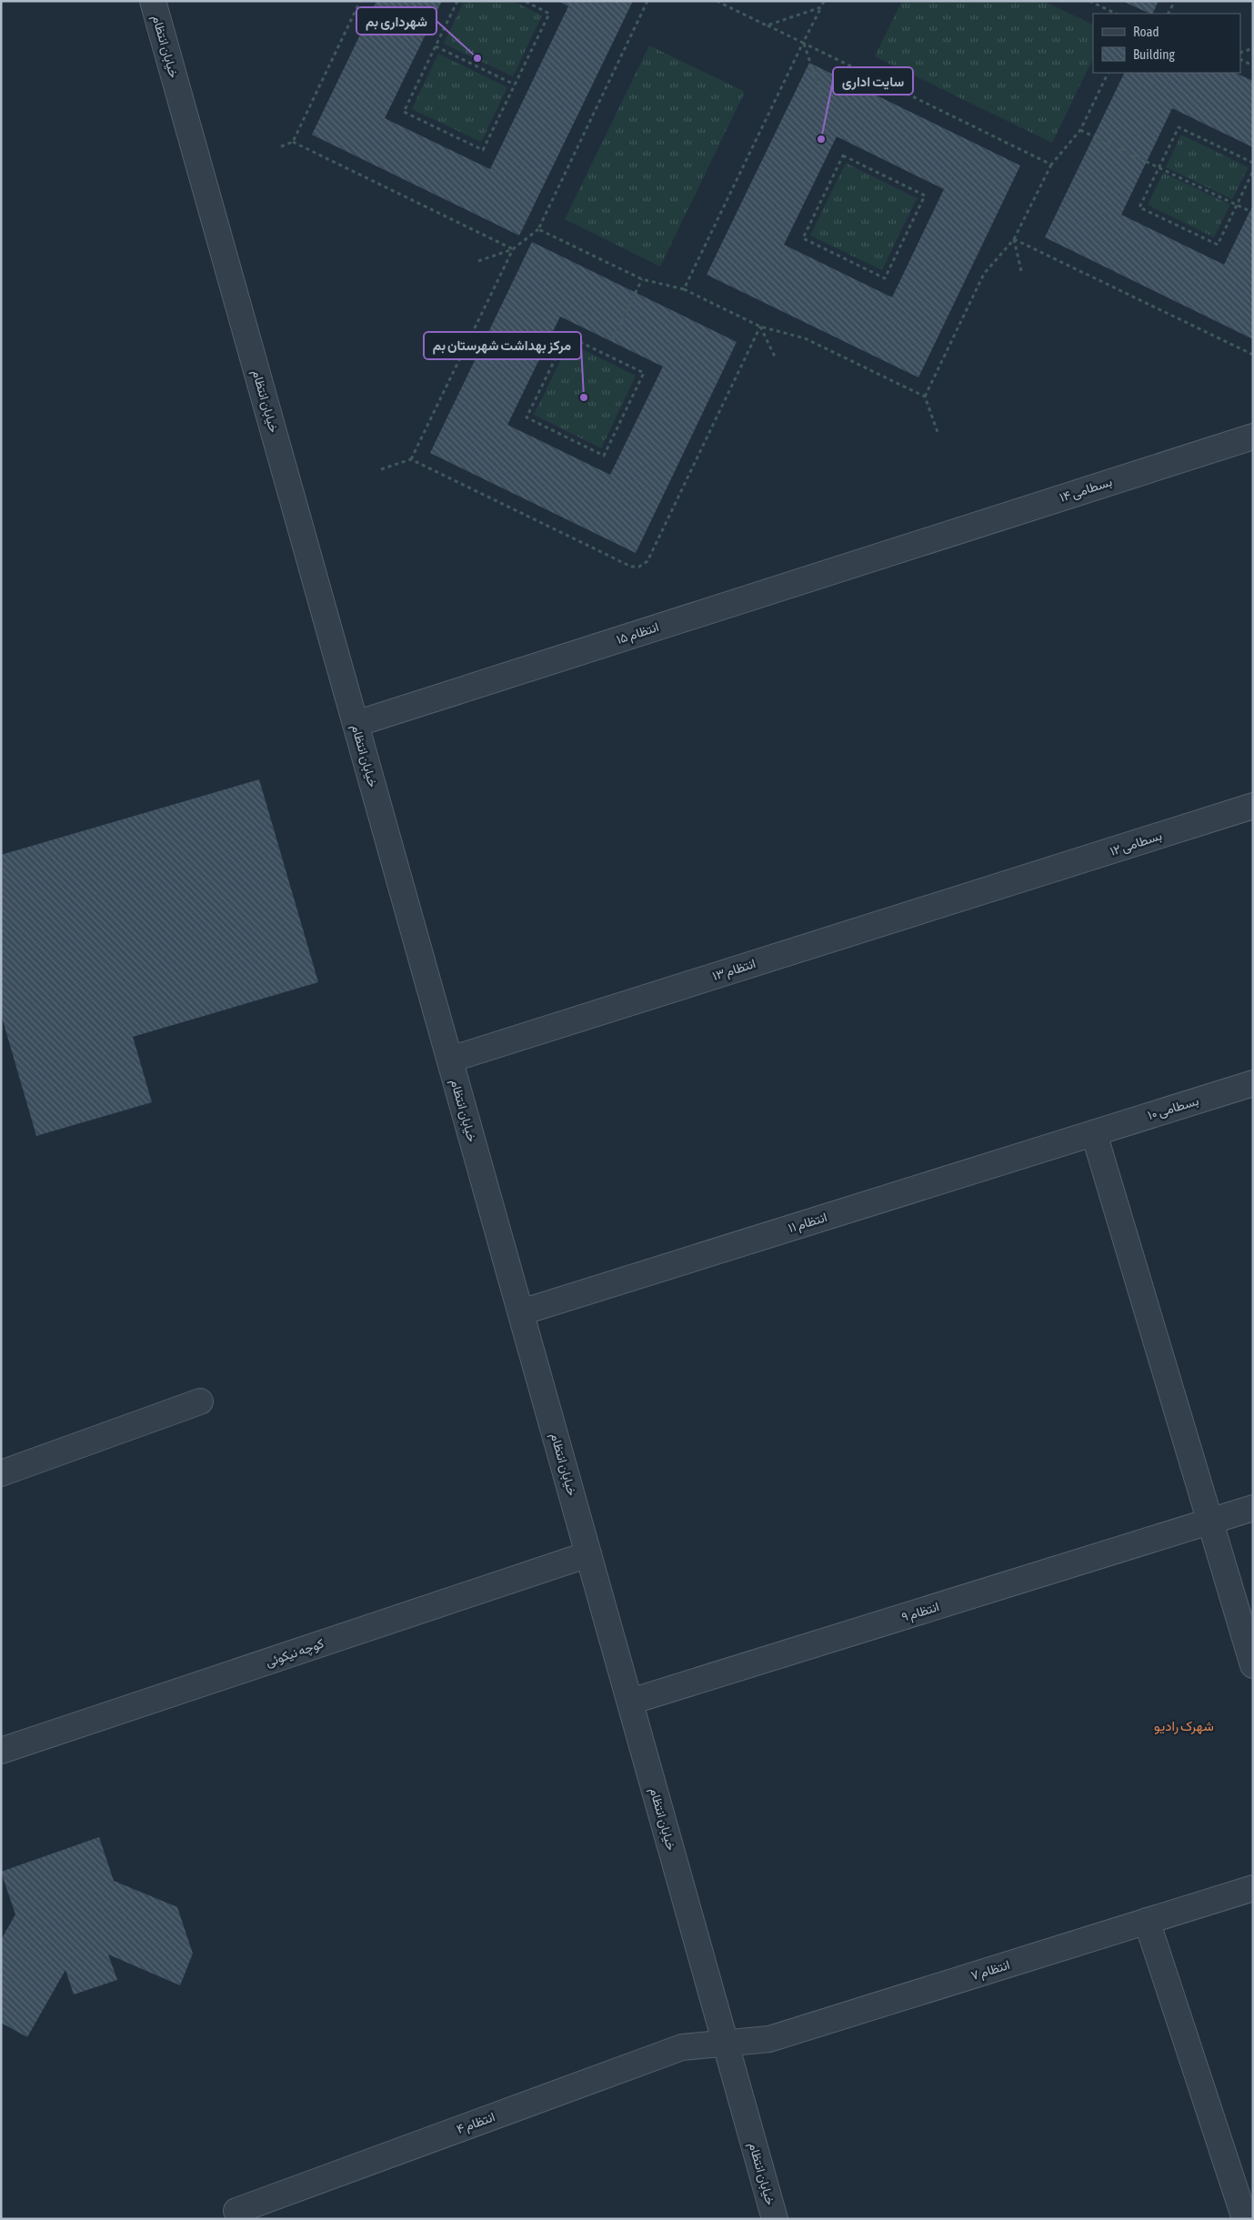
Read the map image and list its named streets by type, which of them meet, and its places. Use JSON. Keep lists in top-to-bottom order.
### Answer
{
  "streets": {
    "street": [
      "خیابان انتظام",
      "بسطامی ۱۴",
      "انتظام ۱۵",
      "بسطامی ۱۲",
      "انتظام ۱۳",
      "بسطامی ۱۰",
      "انتظام ۱۱",
      "انتظام ۹",
      "کوچه نیکوئی",
      "انتظام ۷",
      "انتظام ۴"
    ]
  },
  "crossings": [
    ["خیابان انتظام", "انتظام ۱۵"],
    ["خیابان انتظام", "انتظام ۱۳"],
    ["خیابان انتظام", "انتظام ۱۱"],
    ["خیابان انتظام", "انتظام ۹"],
    ["خیابان انتظام", "کوچه نیکوئی"],
    ["خیابان انتظام", "انتظام ۷"],
    ["خیابان انتظام", "انتظام ۴"],
    ["بسطامی ۱۴", "انتظام ۱۵"],
    ["بسطامی ۱۲", "انتظام ۱۳"],
    ["بسطامی ۱۰", "انتظام ۱۱"],
    ["انتظام ۷", "انتظام ۴"]
  ],
  "districts": ["شهرک رادیو"],
  "places": ["شهرداری بم", "سایت اداری", "مرکز بهداشت شهرستان بم"],
  "legend": ["Road", "Building"]
}
